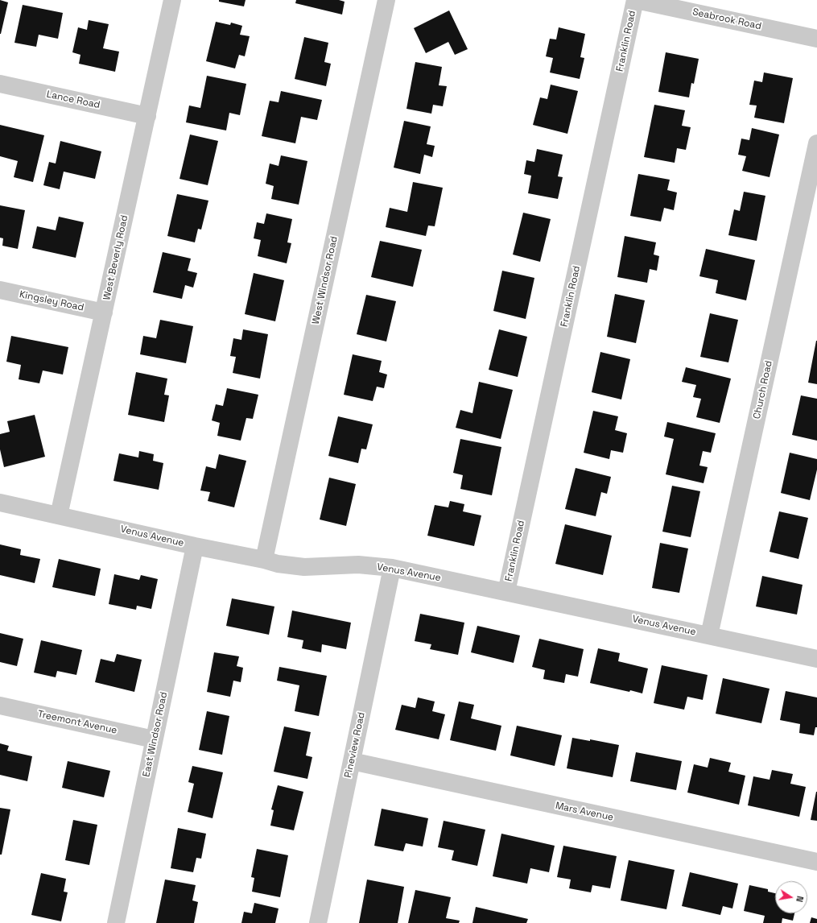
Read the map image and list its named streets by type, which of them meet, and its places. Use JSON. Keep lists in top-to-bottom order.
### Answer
{
  "streets": {
    "street": [
      "Seabrook Road",
      "Franklin Road",
      "Lance Road",
      "West Beverly Road",
      "West Windsor Road",
      "Kingsley Road",
      "Church Road",
      "Venus Avenue",
      "Treemont Avenue",
      "East Windsor Road",
      "Pineview Road",
      "Mars Avenue"
    ]
  },
  "crossings": [
    ["Seabrook Road", "Franklin Road"],
    ["Franklin Road", "Venus Avenue"],
    ["Lance Road", "West Beverly Road"],
    ["West Beverly Road", "Kingsley Road"],
    ["West Beverly Road", "Venus Avenue"],
    ["West Windsor Road", "Venus Avenue"],
    ["Church Road", "Venus Avenue"],
    ["Venus Avenue", "East Windsor Road"],
    ["Venus Avenue", "Pineview Road"],
    ["Treemont Avenue", "East Windsor Road"],
    ["Pineview Road", "Mars Avenue"]
  ],
  "north": "right"
}
